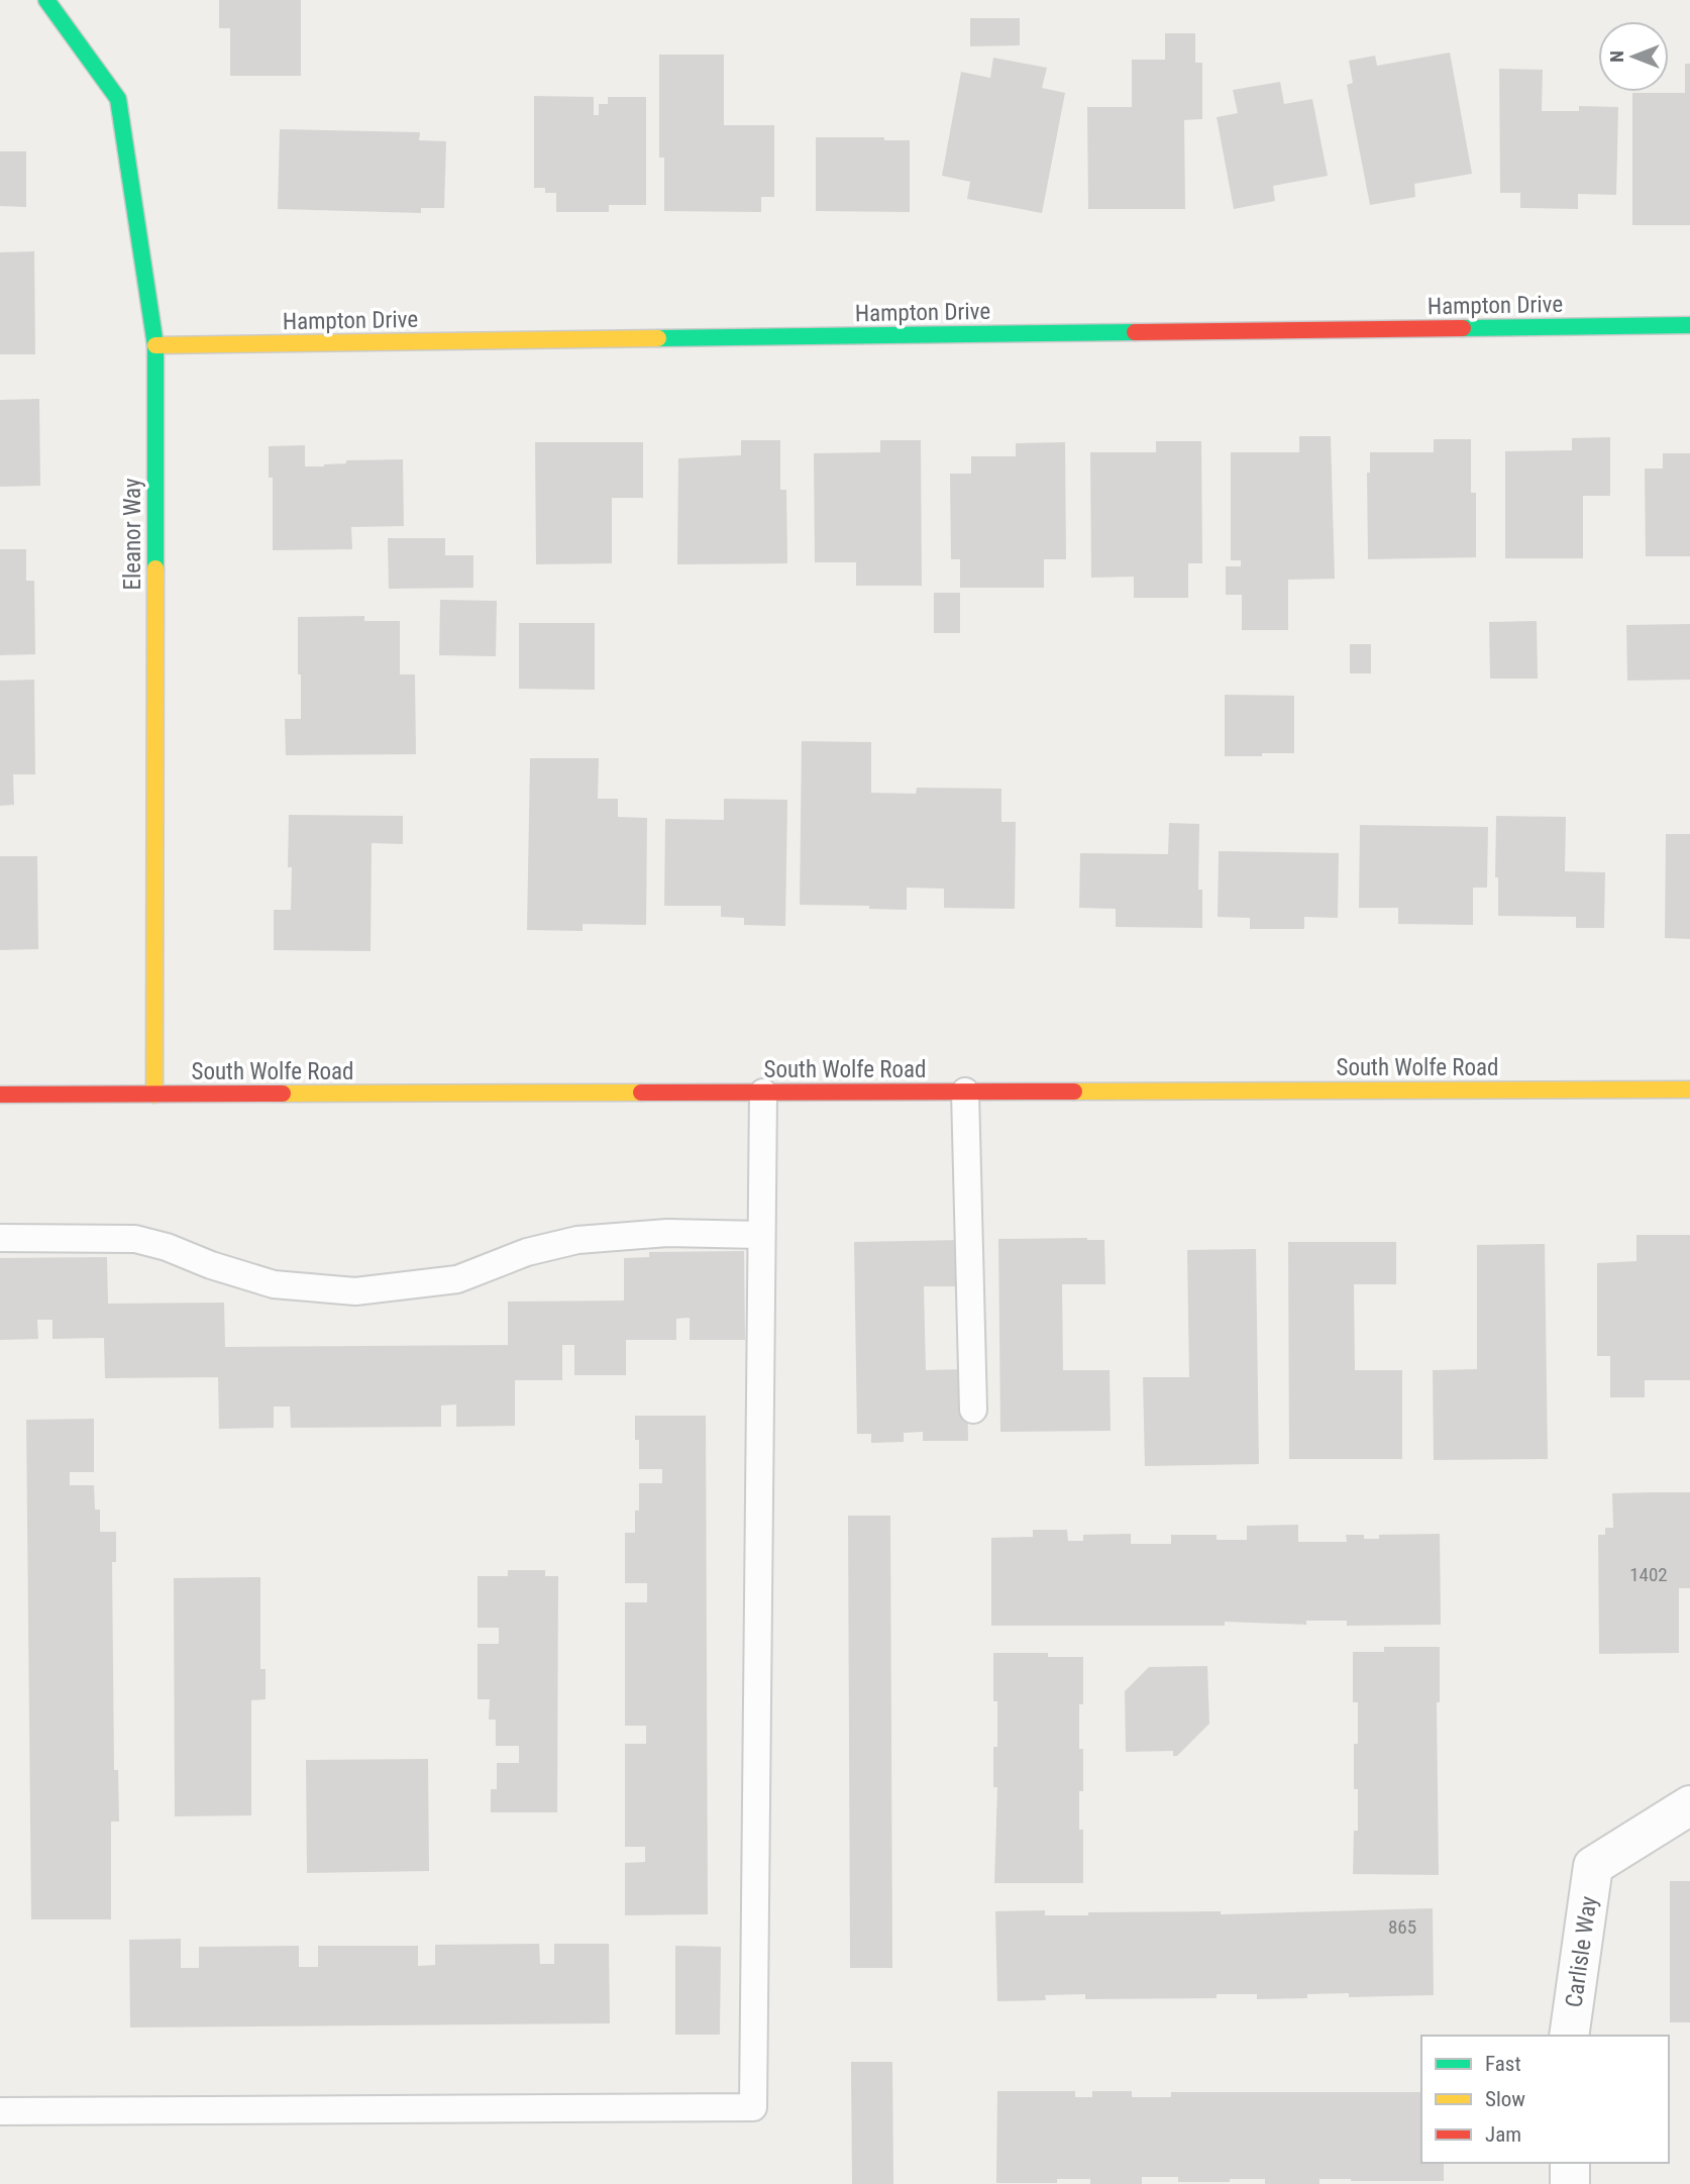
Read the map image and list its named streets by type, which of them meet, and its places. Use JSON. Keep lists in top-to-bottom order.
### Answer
{
  "streets": {
    "street": [
      "Hampton Drive",
      "Eleanor Way",
      "South Wolfe Road",
      "Carlisle Way"
    ]
  },
  "crossings": [
    ["Hampton Drive", "Eleanor Way"],
    ["Eleanor Way", "South Wolfe Road"]
  ],
  "house_numbers": ["1402", "865"],
  "legend": ["Fast", "Slow", "Jam"],
  "north": "left"
}
